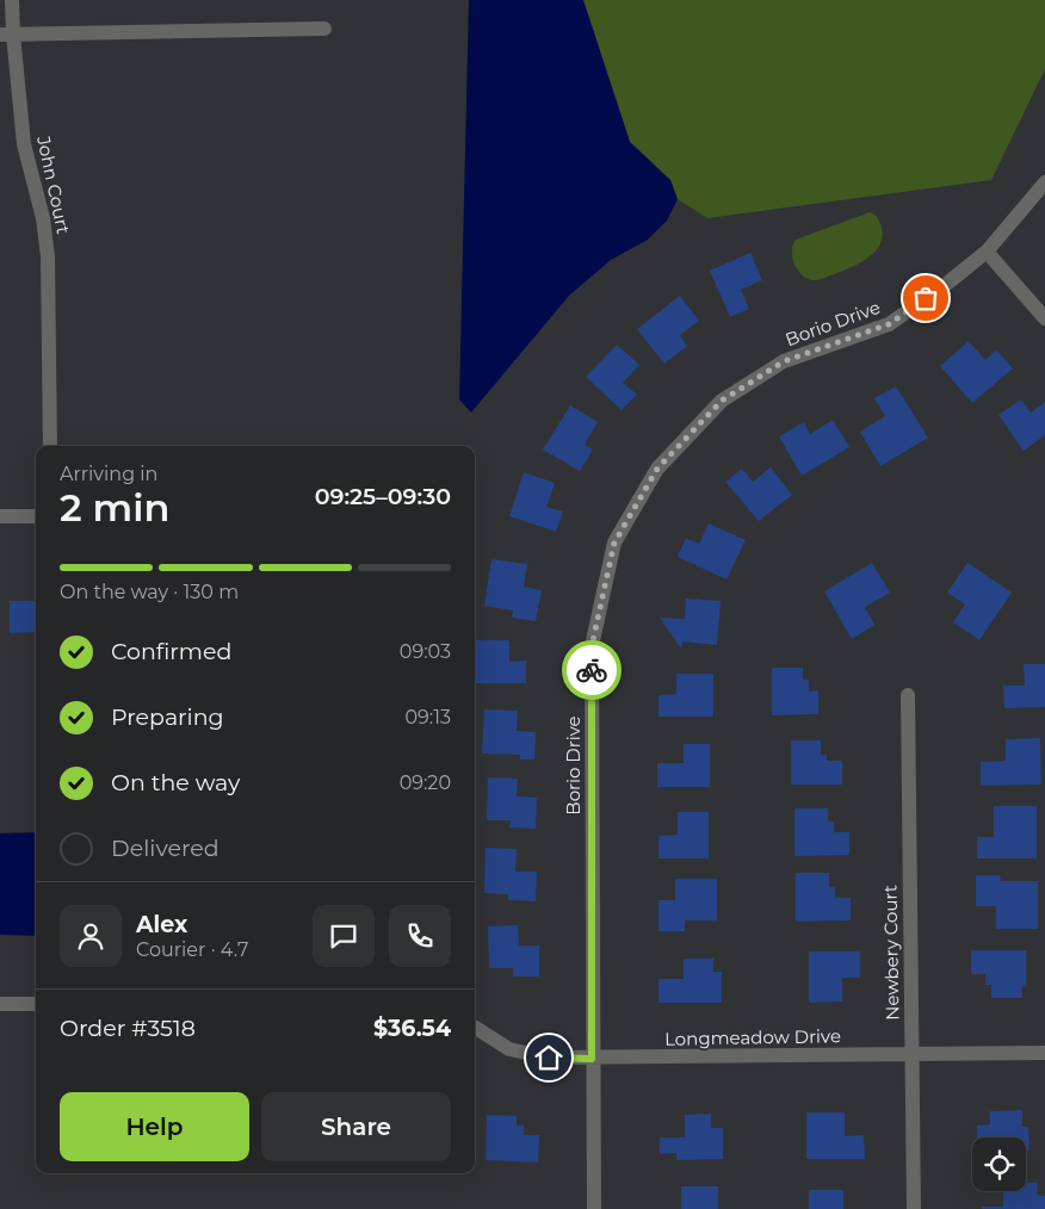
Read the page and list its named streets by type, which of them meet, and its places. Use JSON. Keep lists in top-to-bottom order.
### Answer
{
  "streets": {
    "street": [
      "John Court",
      "Borio Drive",
      "Newbery Court",
      "Longmeadow Drive"
    ]
  },
  "crossings": [
    ["Borio Drive", "Longmeadow Drive"],
    ["Newbery Court", "Longmeadow Drive"]
  ],
  "page": {
    "heading": ["2 min", "Arriving in", "09:25–09:30"],
    "panel": [
      "Alex",
      "Courier · 4.7",
      "Order #3518",
      "$36.54"
    ],
    "bar": "On the way · 130 m",
    "list": [
      ["Confirmed", "09:03"],
      ["Preparing", "09:13"],
      ["On the way", "09:20"],
      "Delivered"
    ],
    "buttons": ["Help", "Share"]
  }
}
